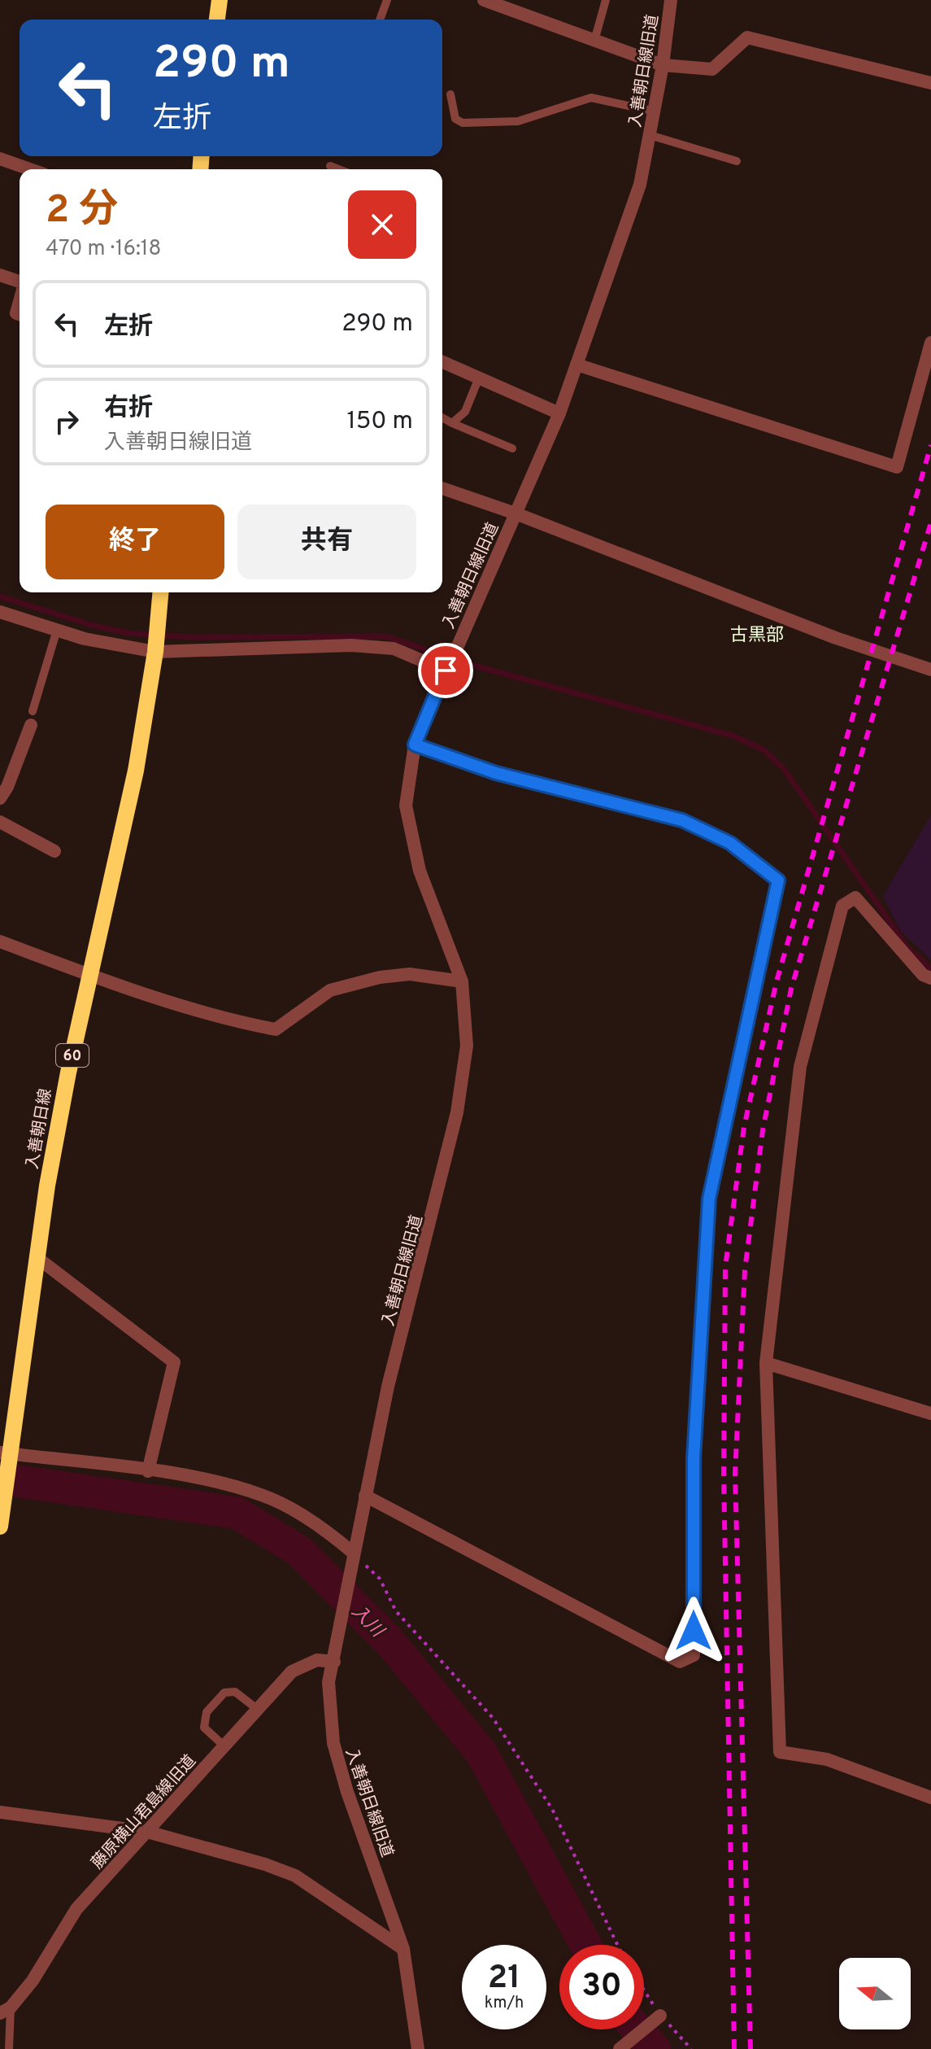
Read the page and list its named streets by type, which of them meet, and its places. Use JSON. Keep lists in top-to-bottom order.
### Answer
{
  "streets": {
    "main road": ["60", "入善朝日線"],
    "street": ["入善朝日線旧道", "藤原横山君島線旧道"]
  },
  "crossings": [
    ["入善朝日線旧道", "藤原横山君島線旧道"]
  ],
  "districts": ["古黒部"],
  "water": ["入川"],
  "north": "left",
  "page": {
    "turn": ["290 m", "左折"],
    "heading": ["2 分", "470 m · 16:18"],
    "list": [
      {
        "name": "左折",
        "value": "290 m"
      },
      {
        "name": "右折",
        "note": "入善朝日線旧道",
        "value": "150 m"
      }
    ],
    "buttons": ["終了", "共有"],
    "speed": "21 km/h",
    "limit": "30"
  }
}
